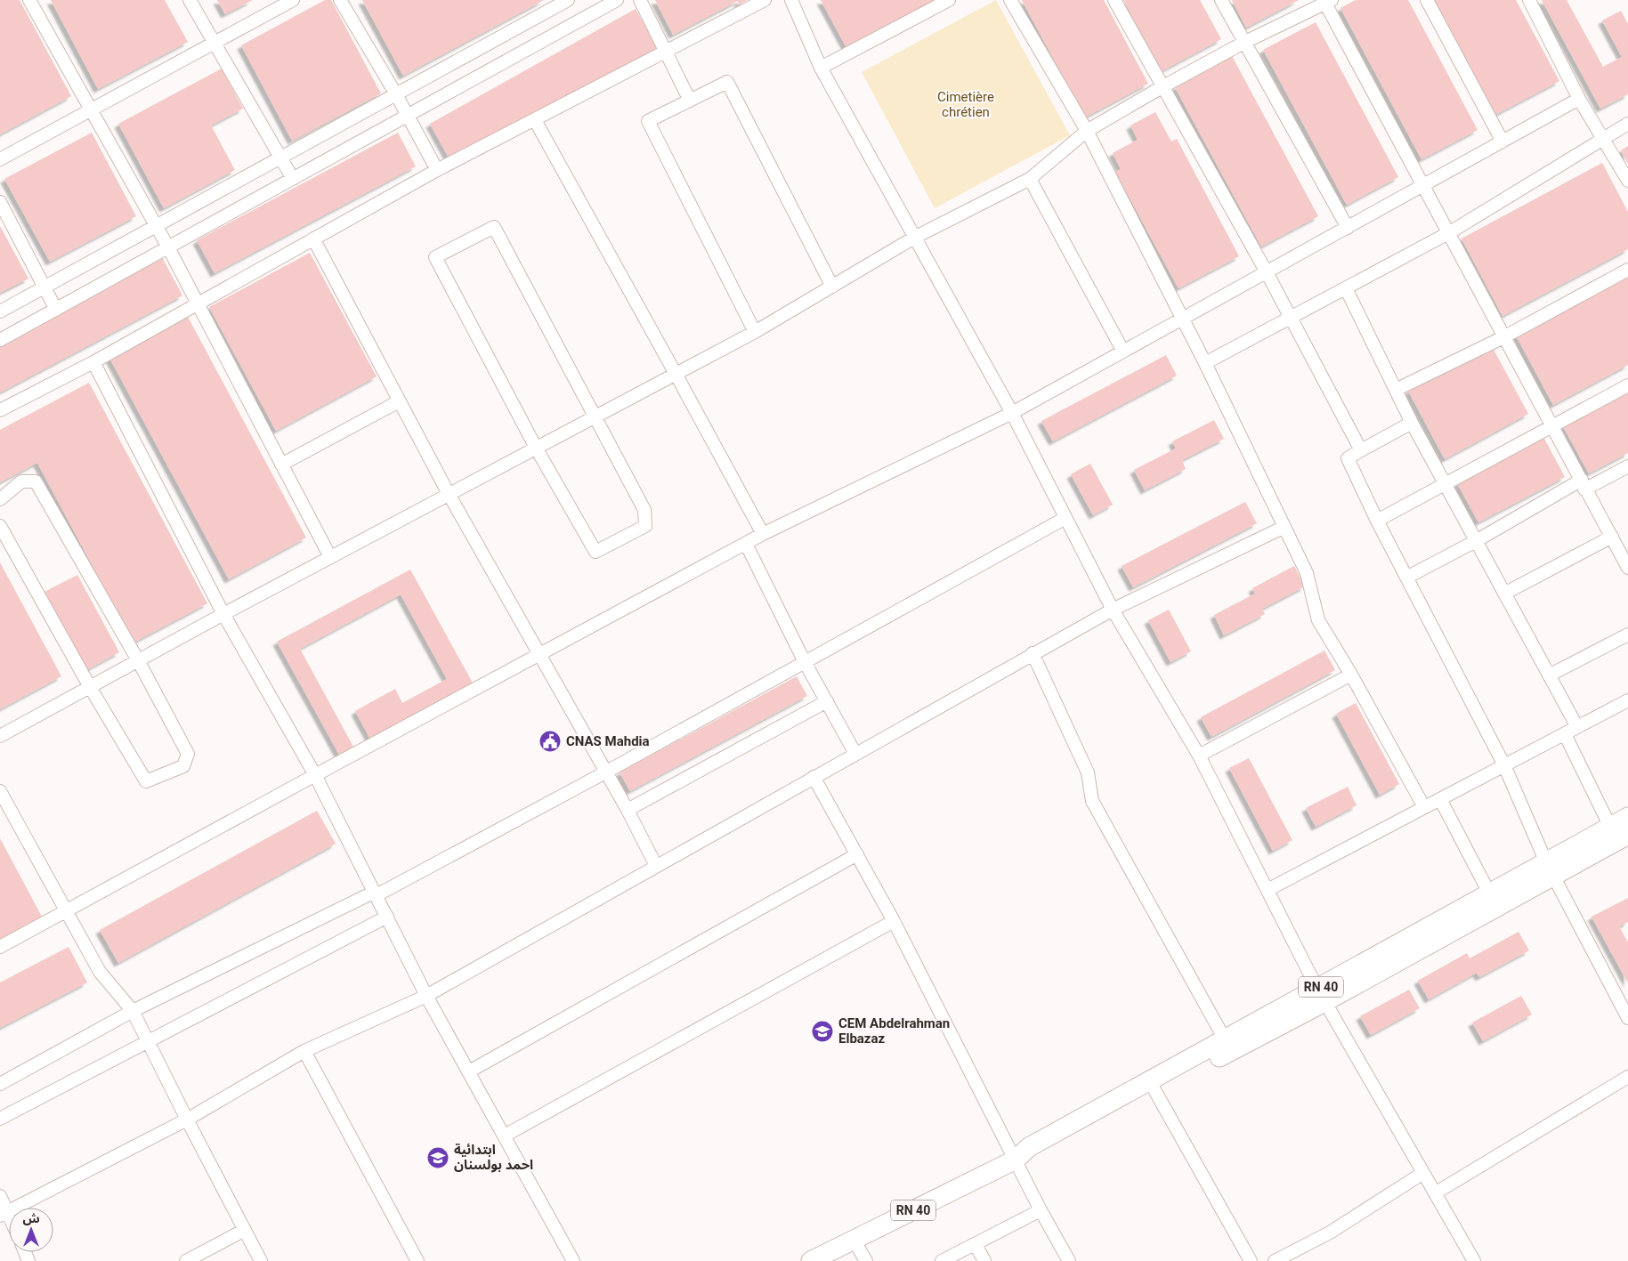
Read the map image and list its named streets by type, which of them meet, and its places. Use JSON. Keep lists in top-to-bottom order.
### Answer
{
  "streets": {
    "main road": ["RN 40"]
  },
  "parks": ["Cimetière chrétien"],
  "places": {
    "public building": ["CNAS Mahdia"],
    "school or university": ["CEM Abdelrahman Elbazaz", "ابتدائية احمد بولسنان"]
  },
  "north": "top"
}
